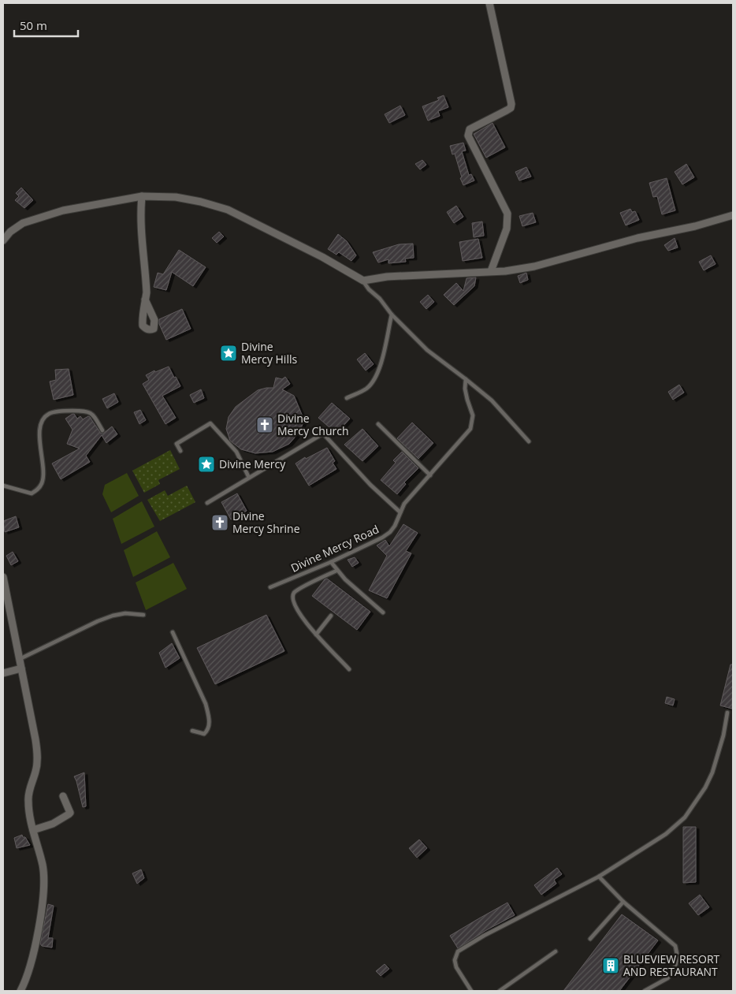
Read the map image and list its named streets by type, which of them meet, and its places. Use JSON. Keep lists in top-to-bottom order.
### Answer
{
  "streets": {
    "lane": ["Divine Mercy Road"]
  },
  "places": {
    "place": ["Divine Mercy Hills", "Divine Mercy"],
    "church": ["Divine Mercy Church", "Divine Mercy Shrine"],
    "building": ["BLUEVIEW RESORT AND RESTAURANT"]
  },
  "scale_bar": "50 m"
}
